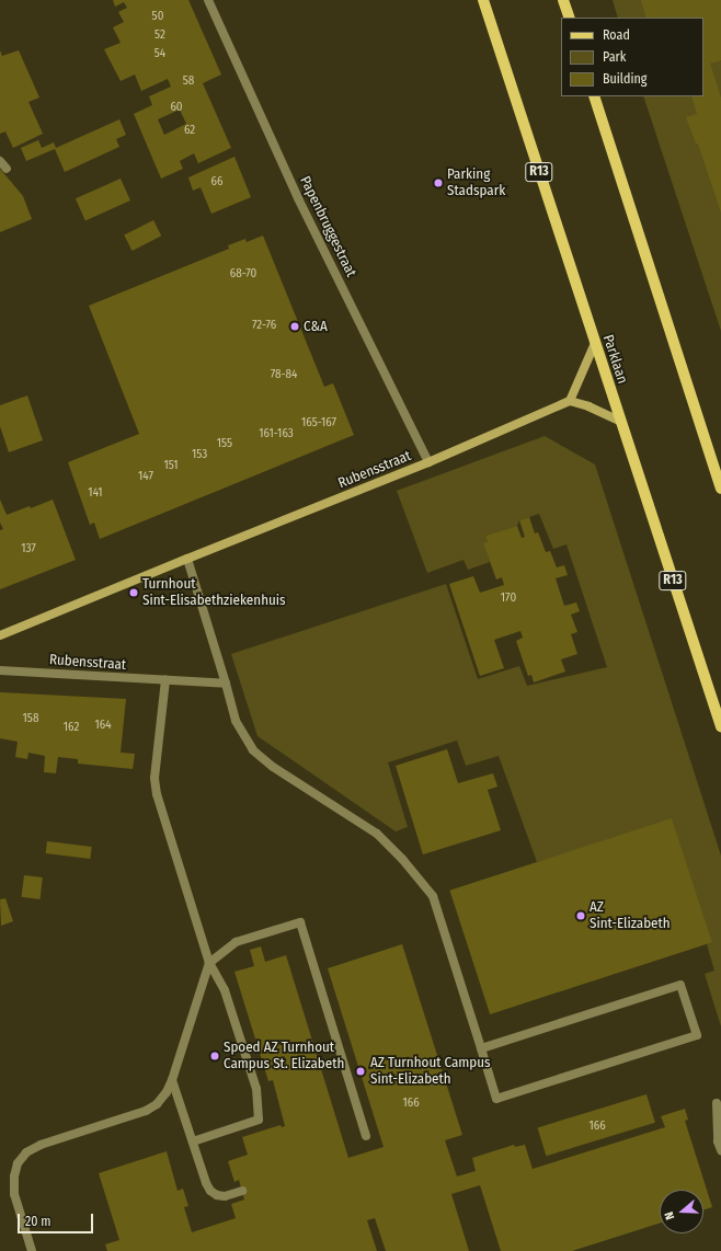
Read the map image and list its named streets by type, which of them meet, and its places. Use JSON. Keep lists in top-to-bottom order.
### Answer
{
  "streets": {
    "main road": ["R13", "Parklaan"],
    "street": ["Papenbruggestraat", "Rubensstraat"]
  },
  "crossings": [
    ["Papenbruggestraat", "Rubensstraat"]
  ],
  "places": [
    "Parking Stadspark",
    "C&A",
    "Turnhout Sint-Elisabethziekenhuis",
    "AZ Sint-Elizabeth",
    "Spoed AZ Turnhout Campus St. Elizabeth",
    "AZ Turnhout Campus Sint-Elizabeth"
  ],
  "house_numbers": [
    "50",
    "52",
    "54",
    "58",
    "60",
    "62",
    "66",
    "68-70",
    "72-76",
    "78-84",
    "165-167",
    "161-163",
    "155",
    "153",
    "151",
    "147",
    "141",
    "137",
    "170",
    "158",
    "164",
    "162",
    "166",
    "166"
  ],
  "legend": ["Road", "Park", "Building"],
  "scale_bar": "20 m",
  "north": "left"
}
